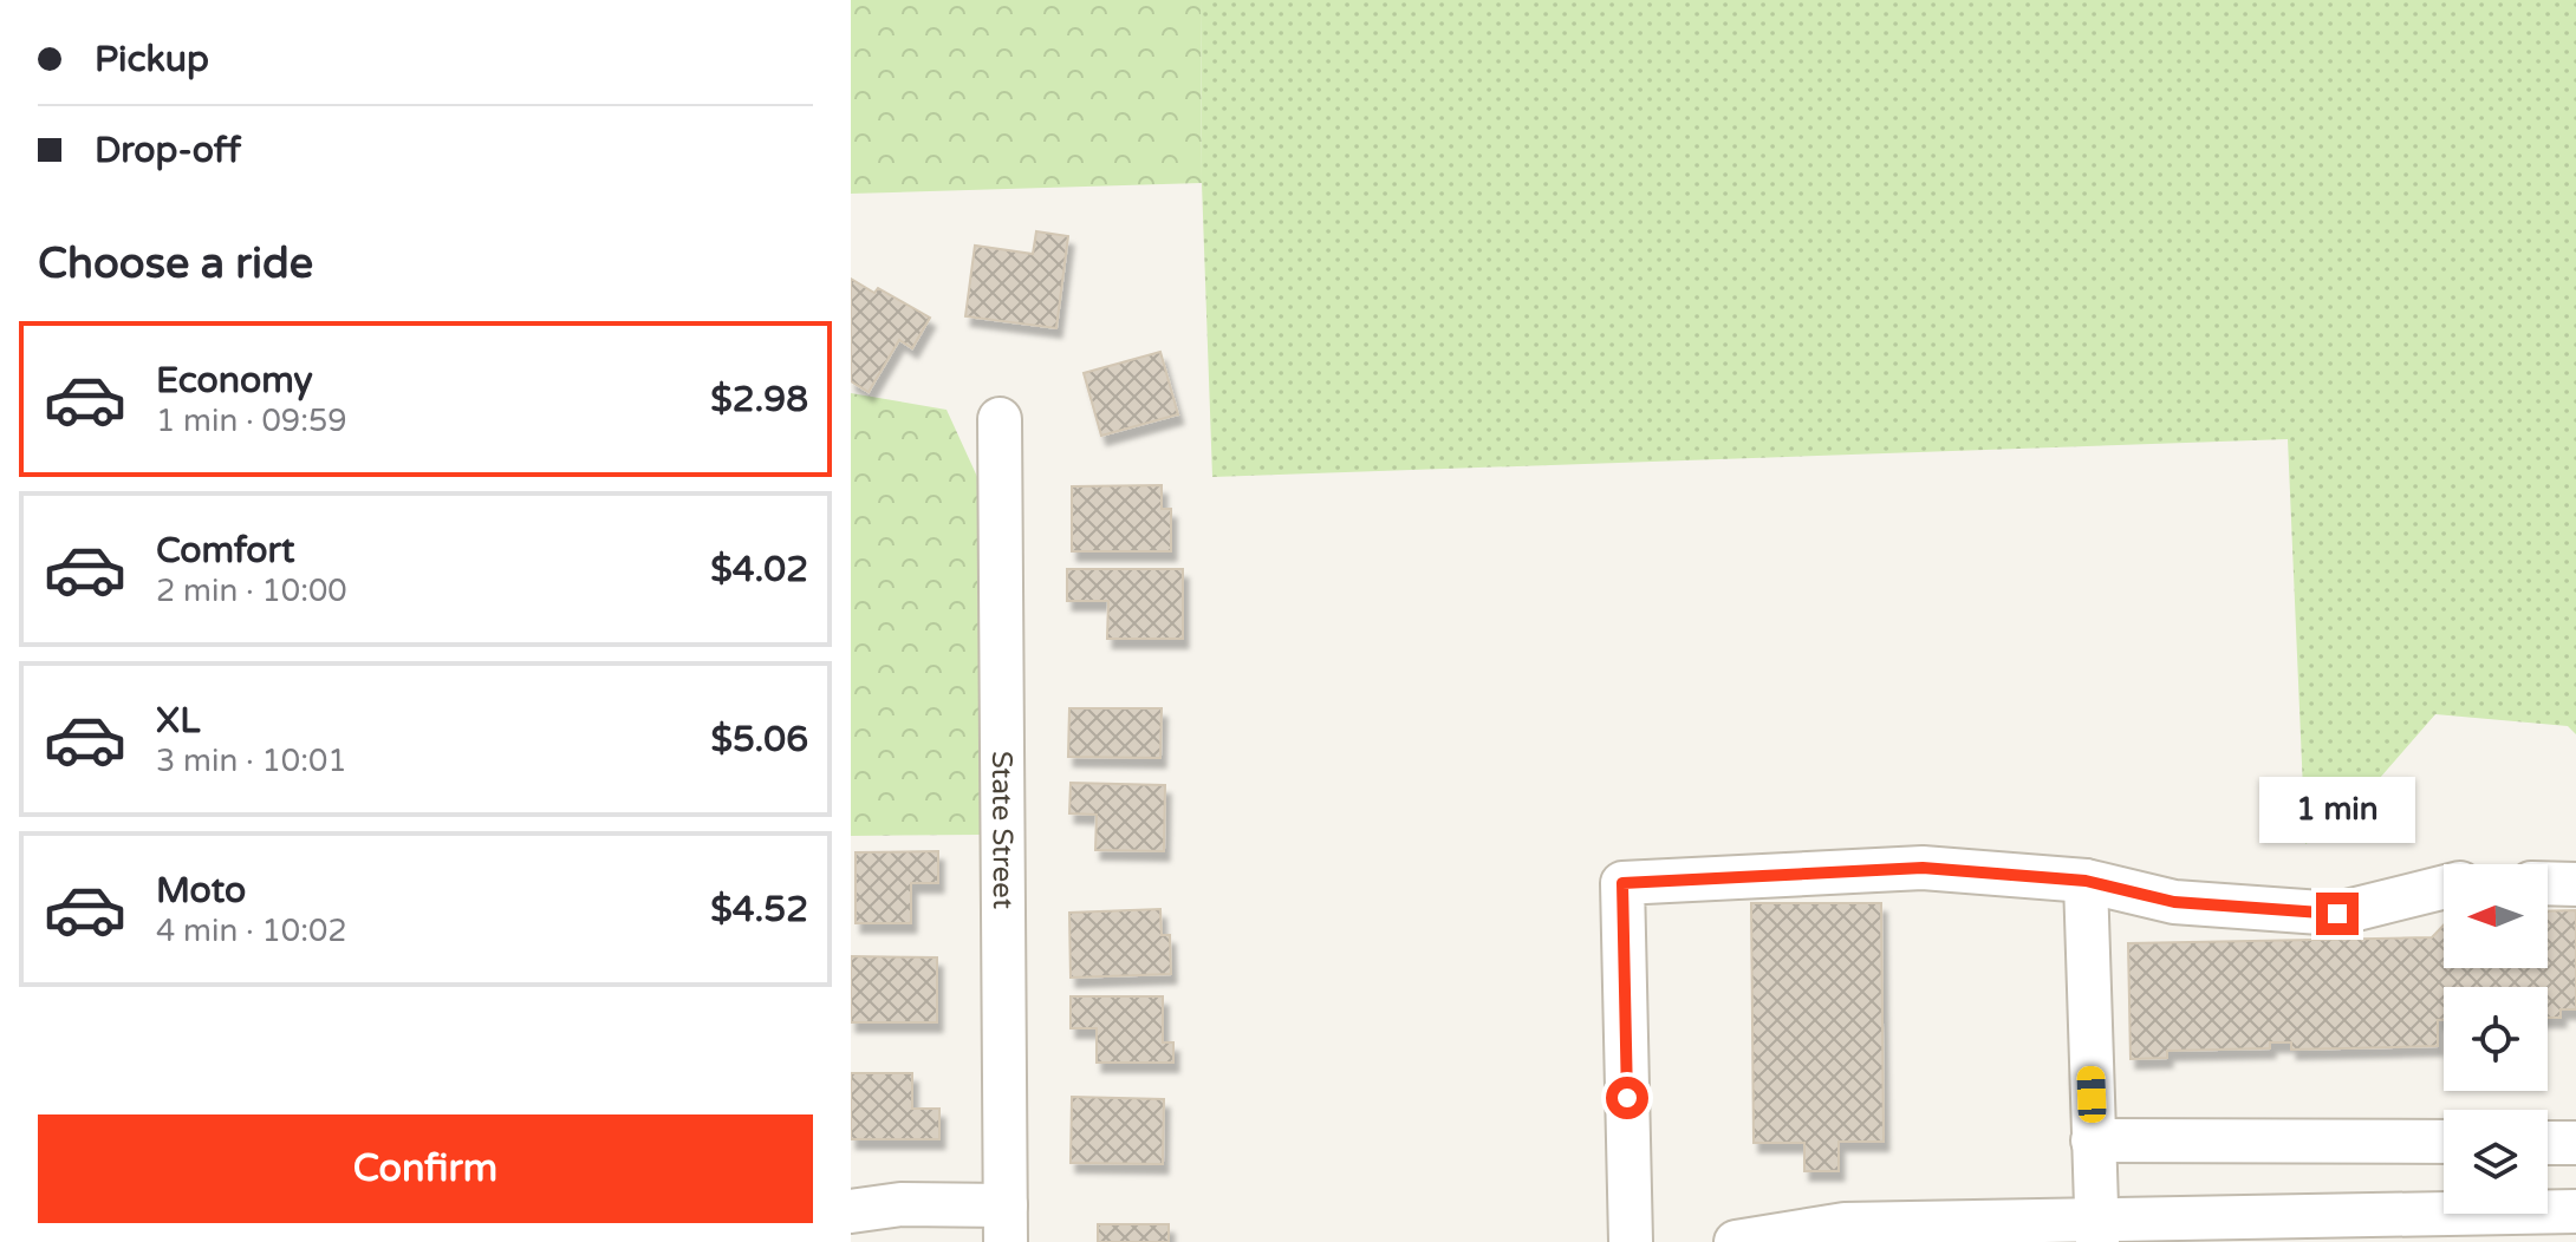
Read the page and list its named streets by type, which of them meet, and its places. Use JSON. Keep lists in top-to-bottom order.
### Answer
{
  "streets": {
    "street": ["State Street"]
  },
  "north": "left",
  "page": {
    "banner": ["Pickup", "Drop-off"],
    "heading": "Choose a ride",
    "list": [
      {
        "name": "Economy",
        "note": "1 min · 09:59",
        "value": "$2.98"
      },
      {
        "name": "Comfort",
        "note": "2 min · 10:00",
        "value": "$4.02"
      },
      {
        "name": "XL",
        "note": "3 min · 10:01",
        "value": "$5.06"
      },
      {
        "name": "Moto",
        "note": "4 min · 10:02",
        "value": "$4.52"
      }
    ],
    "bubble": "1 min",
    "buttons": "Confirm"
  }
}
